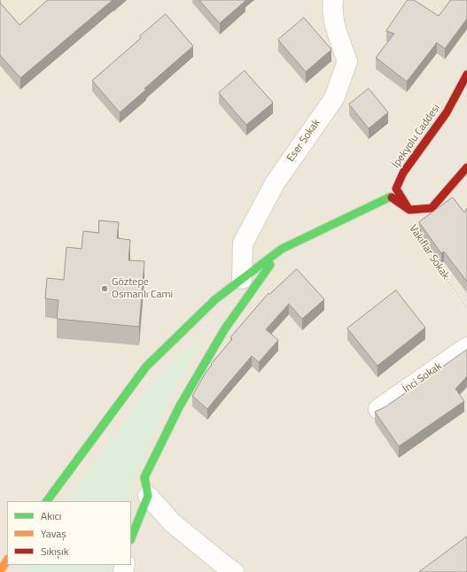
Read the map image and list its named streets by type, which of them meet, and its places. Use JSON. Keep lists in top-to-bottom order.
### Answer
{
  "streets": {
    "street": ["İpekyolu Caddesi", "Eser Sokak", "İnci Sokak"],
    "path": ["Vakıflar Sokak"]
  },
  "places": ["Göztepe Osmanlı Cami"],
  "legend": ["Akıcı", "Yavaş", "Sıkışık"]
}
